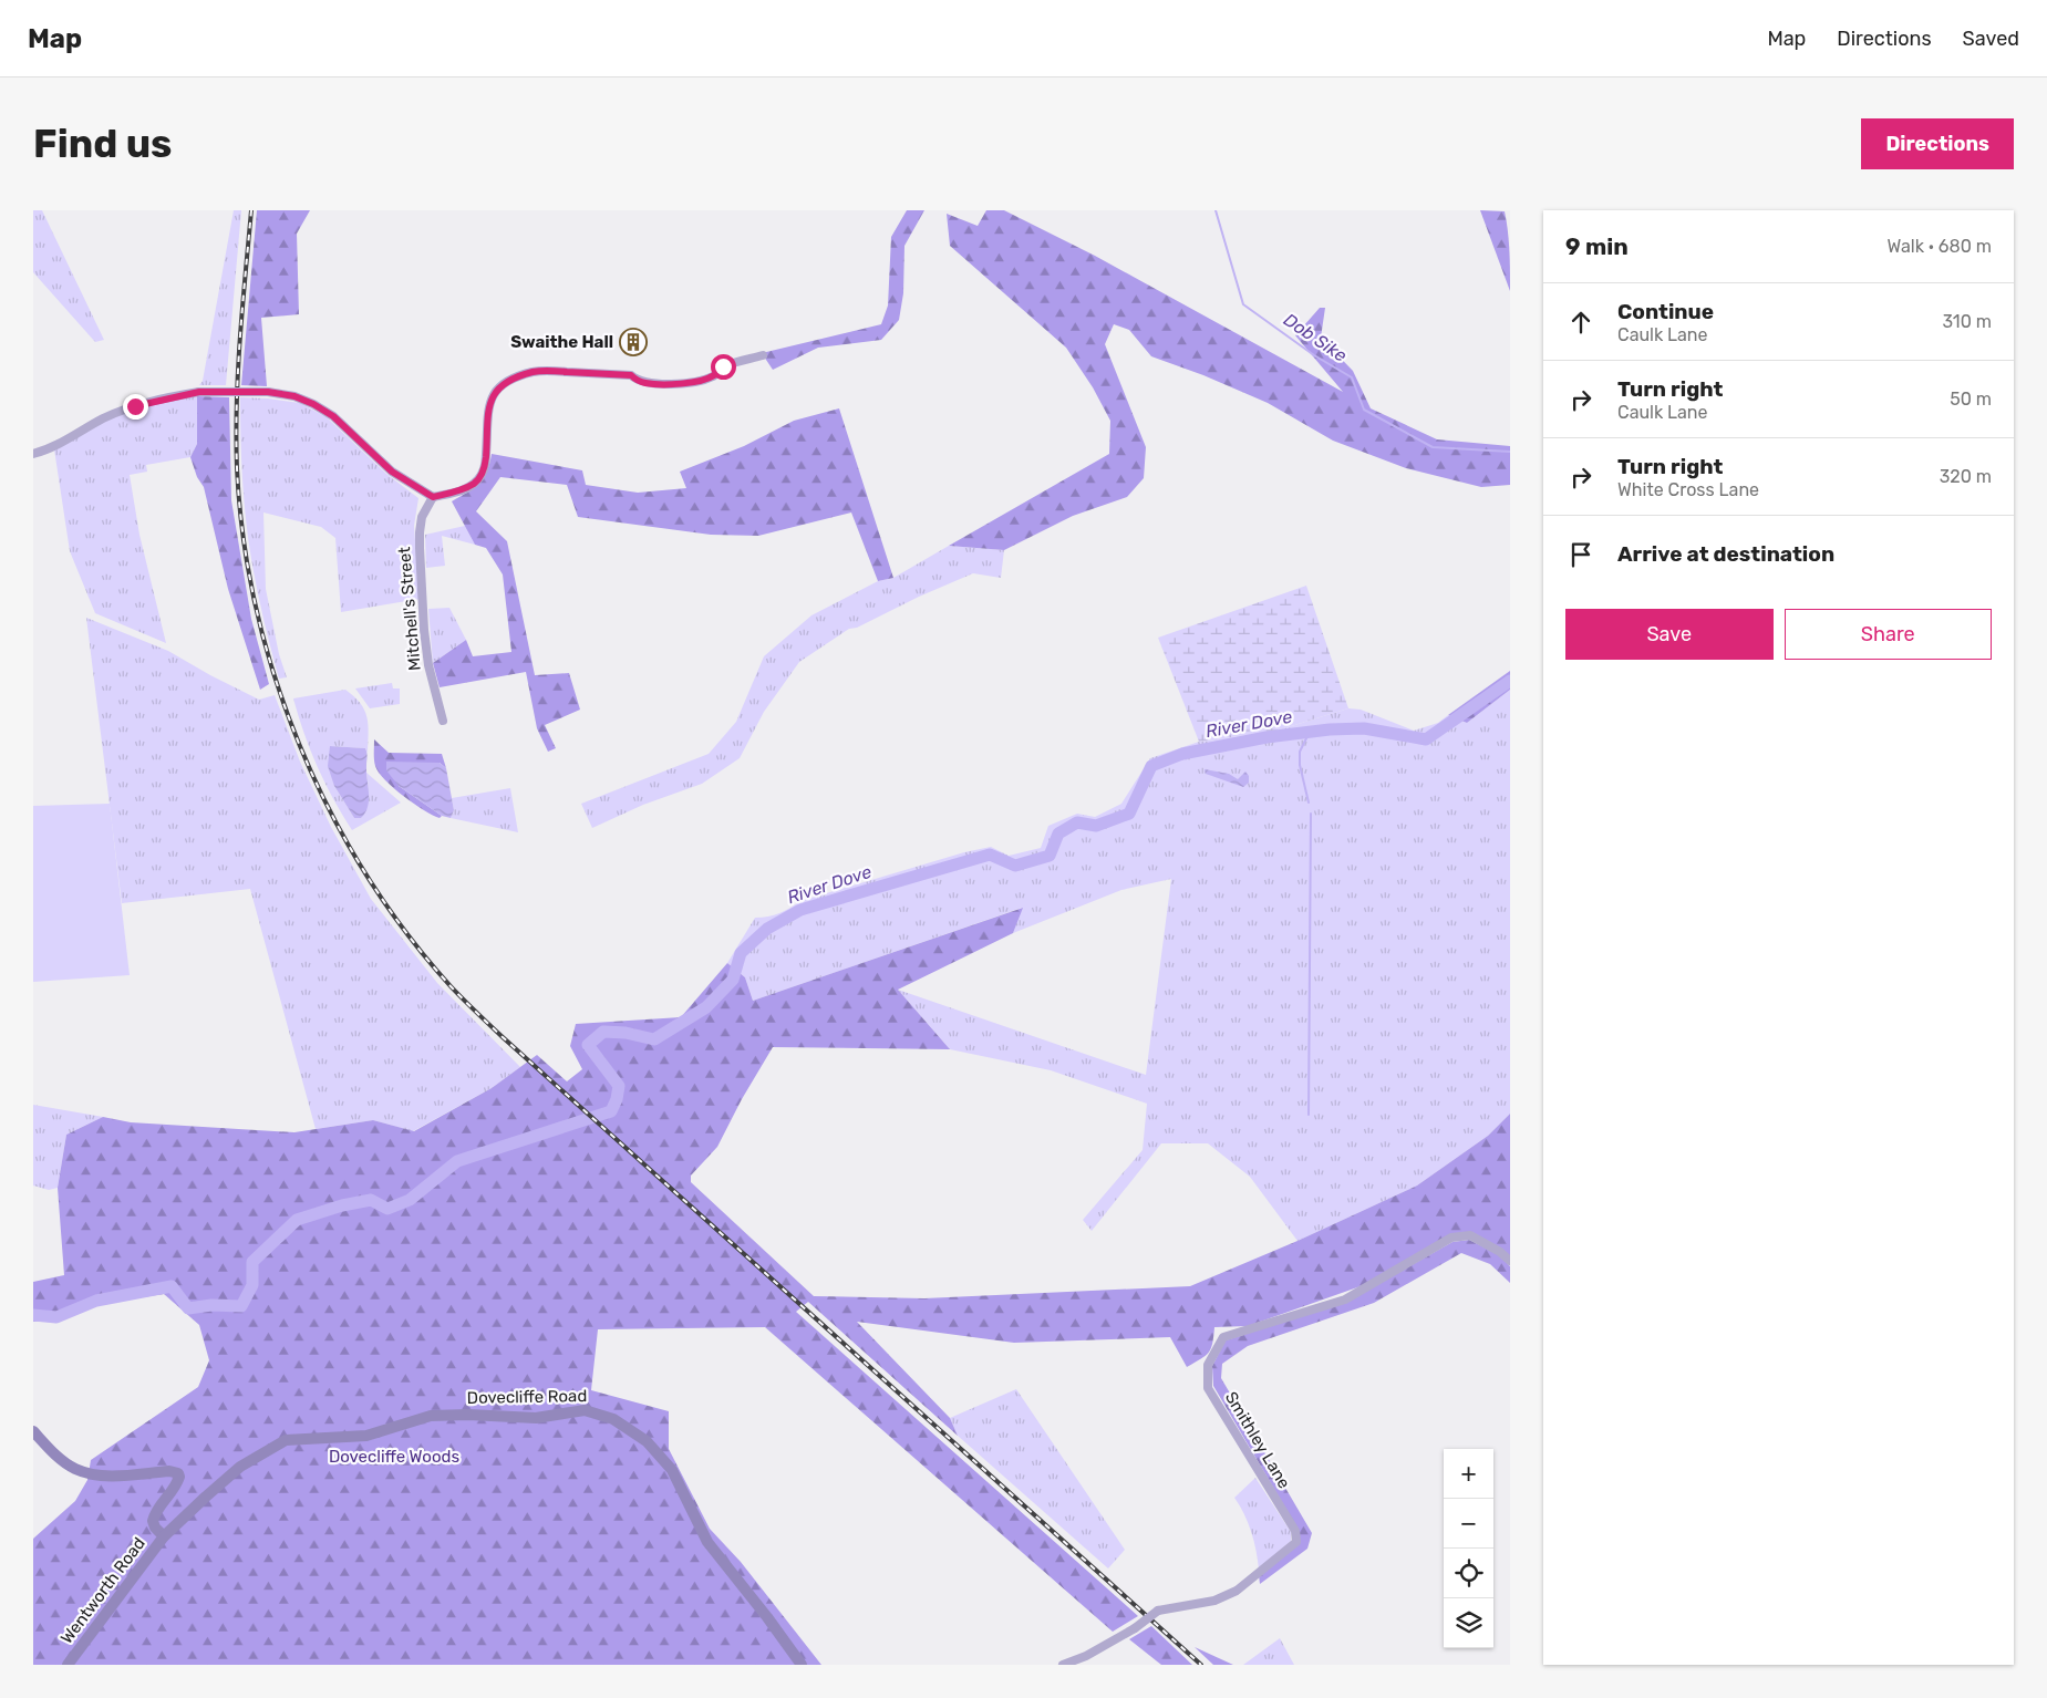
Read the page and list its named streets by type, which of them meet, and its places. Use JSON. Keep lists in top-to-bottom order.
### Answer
{
  "streets": {
    "street": [
      "Mitchell's Street",
      "Dovecliffe Road",
      "Smithley Lane",
      "Wentworth Road"
    ]
  },
  "crossings": [
    ["Dovecliffe Road", "Wentworth Road"]
  ],
  "water": ["Dob Sike", "River Dove"],
  "parks": ["Dovecliffe Woods"],
  "places": {
    "building": ["Swaithe Hall"]
  },
  "page": {
    "header": "Map",
    "nav": ["Map", "Directions", "Saved"],
    "buttons": [
      "Directions",
      ["Save", "Share"]
    ],
    "title": "Find us",
    "heading": ["9 min", "Walk · 680 m"],
    "list": [
      ["Continue", "Caulk Lane", "310 m"],
      ["Turn right", "Caulk Lane", "50 m"],
      ["Turn right", "White Cross Lane", "320 m"],
      "Arrive at destination"
    ],
    "map_buttons": ["+", "−"]
  }
}
